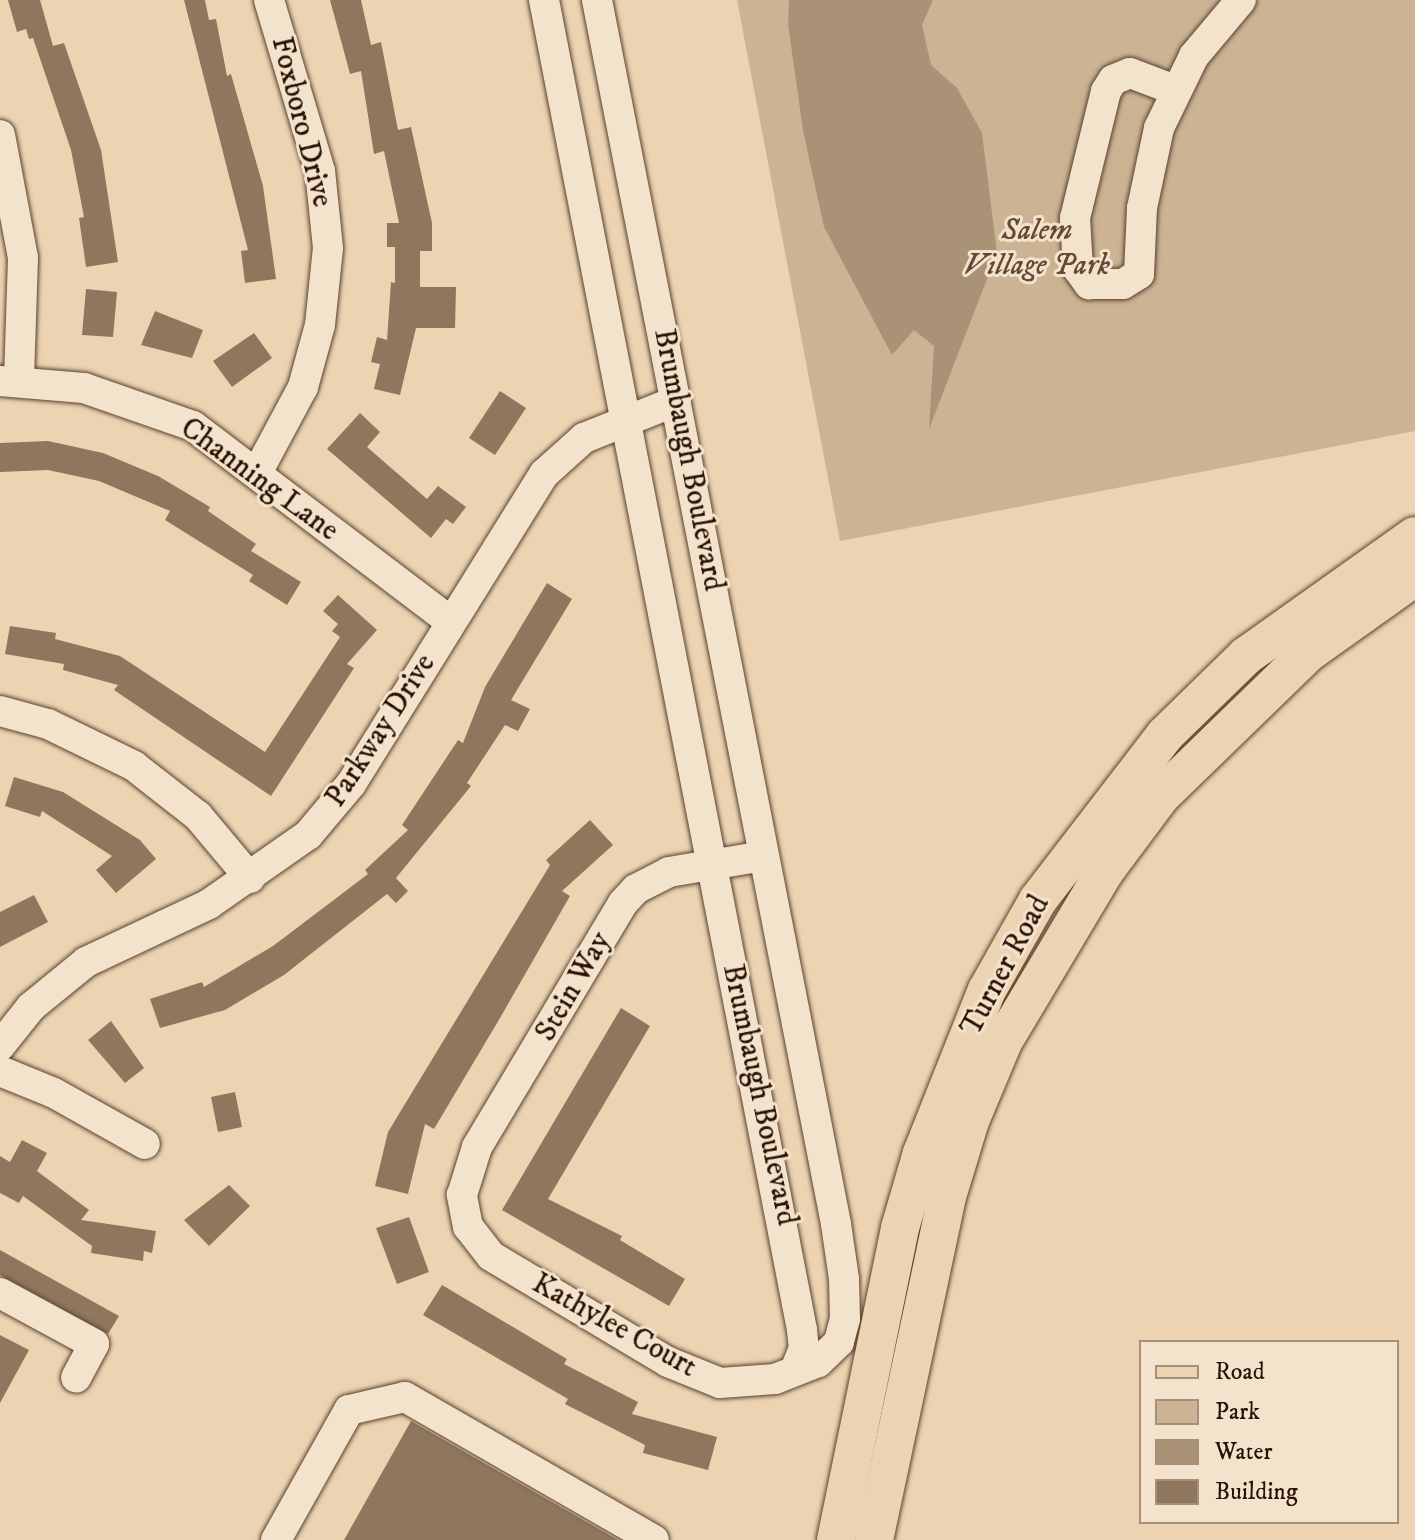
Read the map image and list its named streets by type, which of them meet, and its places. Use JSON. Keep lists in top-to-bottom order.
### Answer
{
  "streets": {
    "main road": ["Turner Road"],
    "street": [
      "Foxboro Drive",
      "Brumbaugh Boulevard",
      "Channing Lane",
      "Parkway Drive",
      "Stein Way",
      "Kathylee Court"
    ]
  },
  "crossings": [
    ["Foxboro Drive", "Channing Lane"],
    ["Brumbaugh Boulevard", "Parkway Drive"],
    ["Brumbaugh Boulevard", "Stein Way"],
    ["Brumbaugh Boulevard", "Kathylee Court"],
    ["Channing Lane", "Parkway Drive"],
    ["Stein Way", "Kathylee Court"]
  ],
  "parks": ["Salem Village Park"],
  "legend": [
    "Road",
    "Park",
    "Water",
    "Building"
  ]
}
